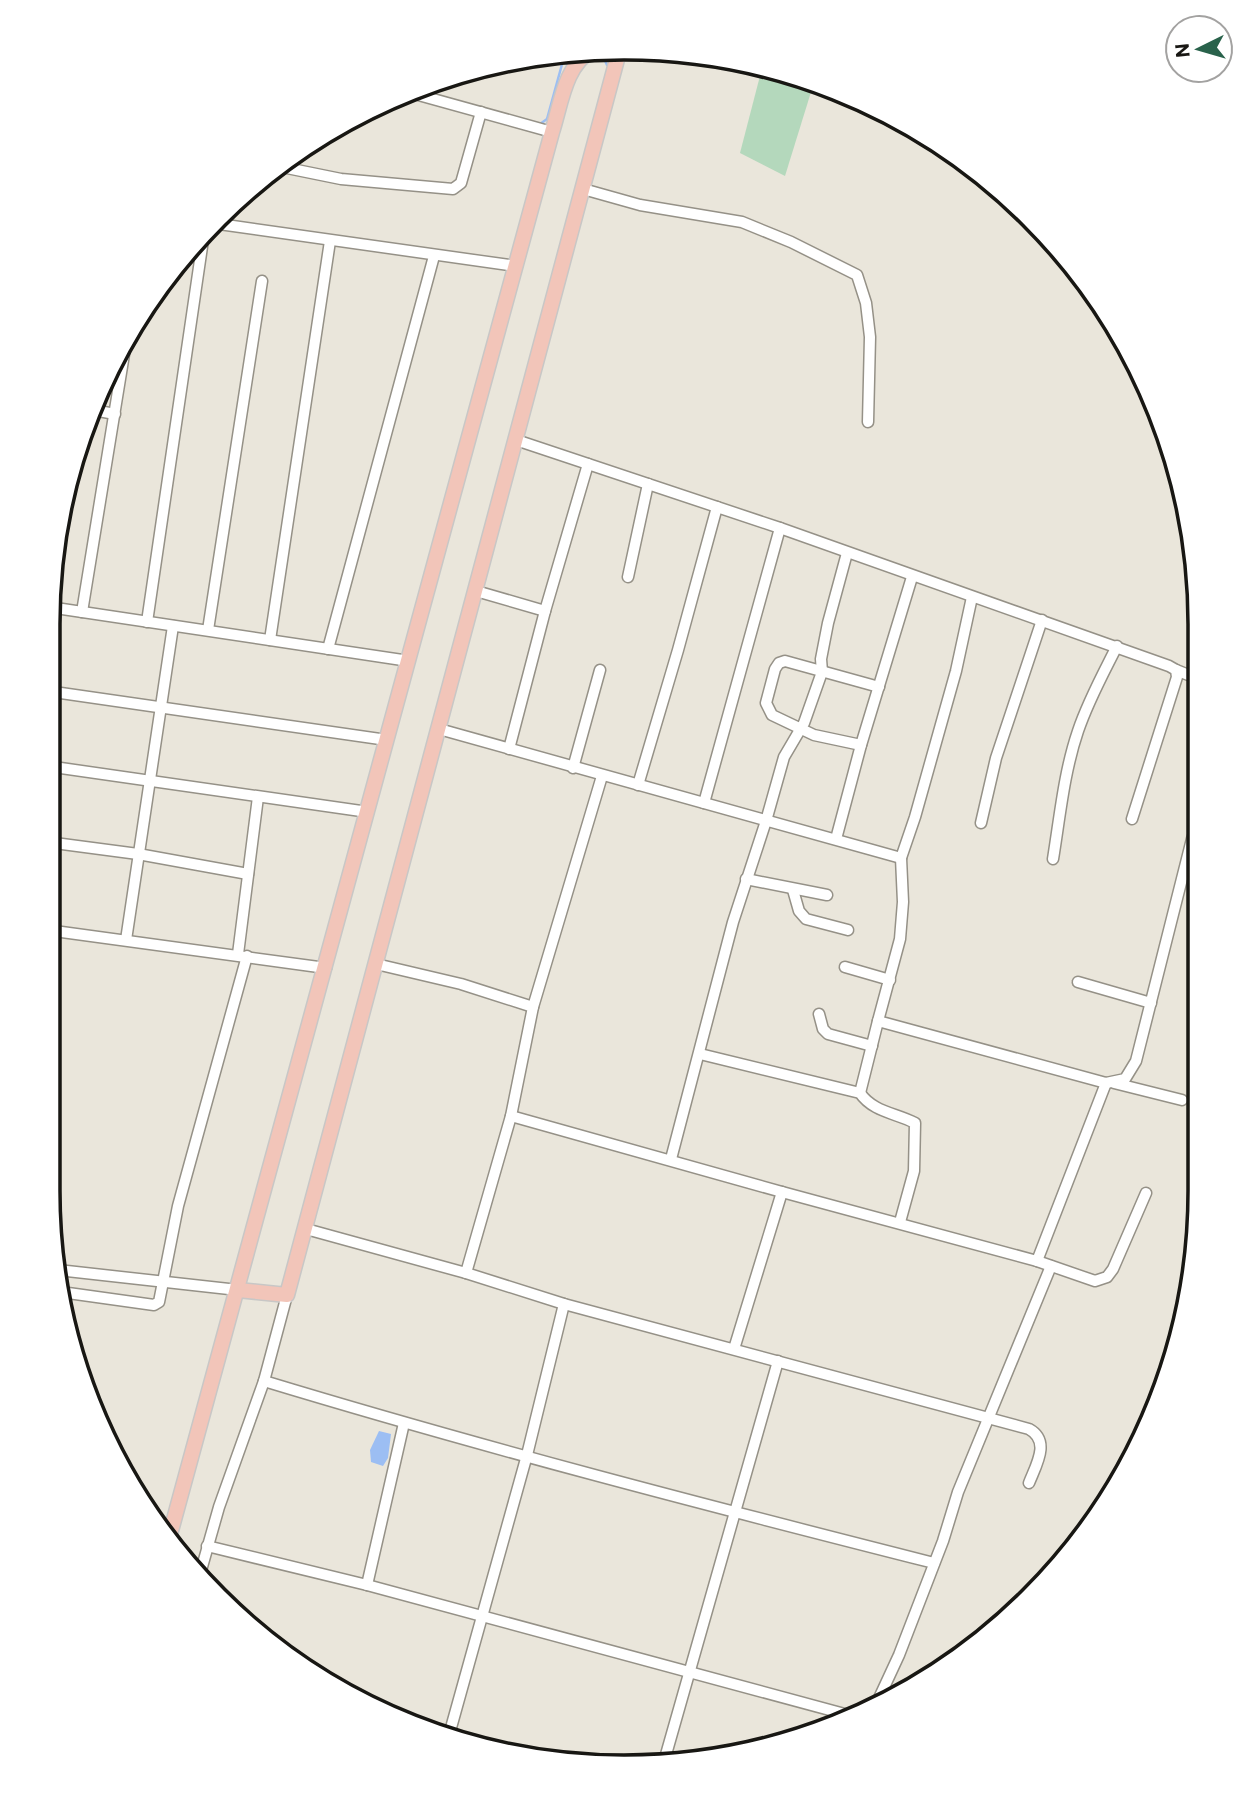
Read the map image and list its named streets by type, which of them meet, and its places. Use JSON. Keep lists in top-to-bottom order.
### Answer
{
  "north": "left"
}
